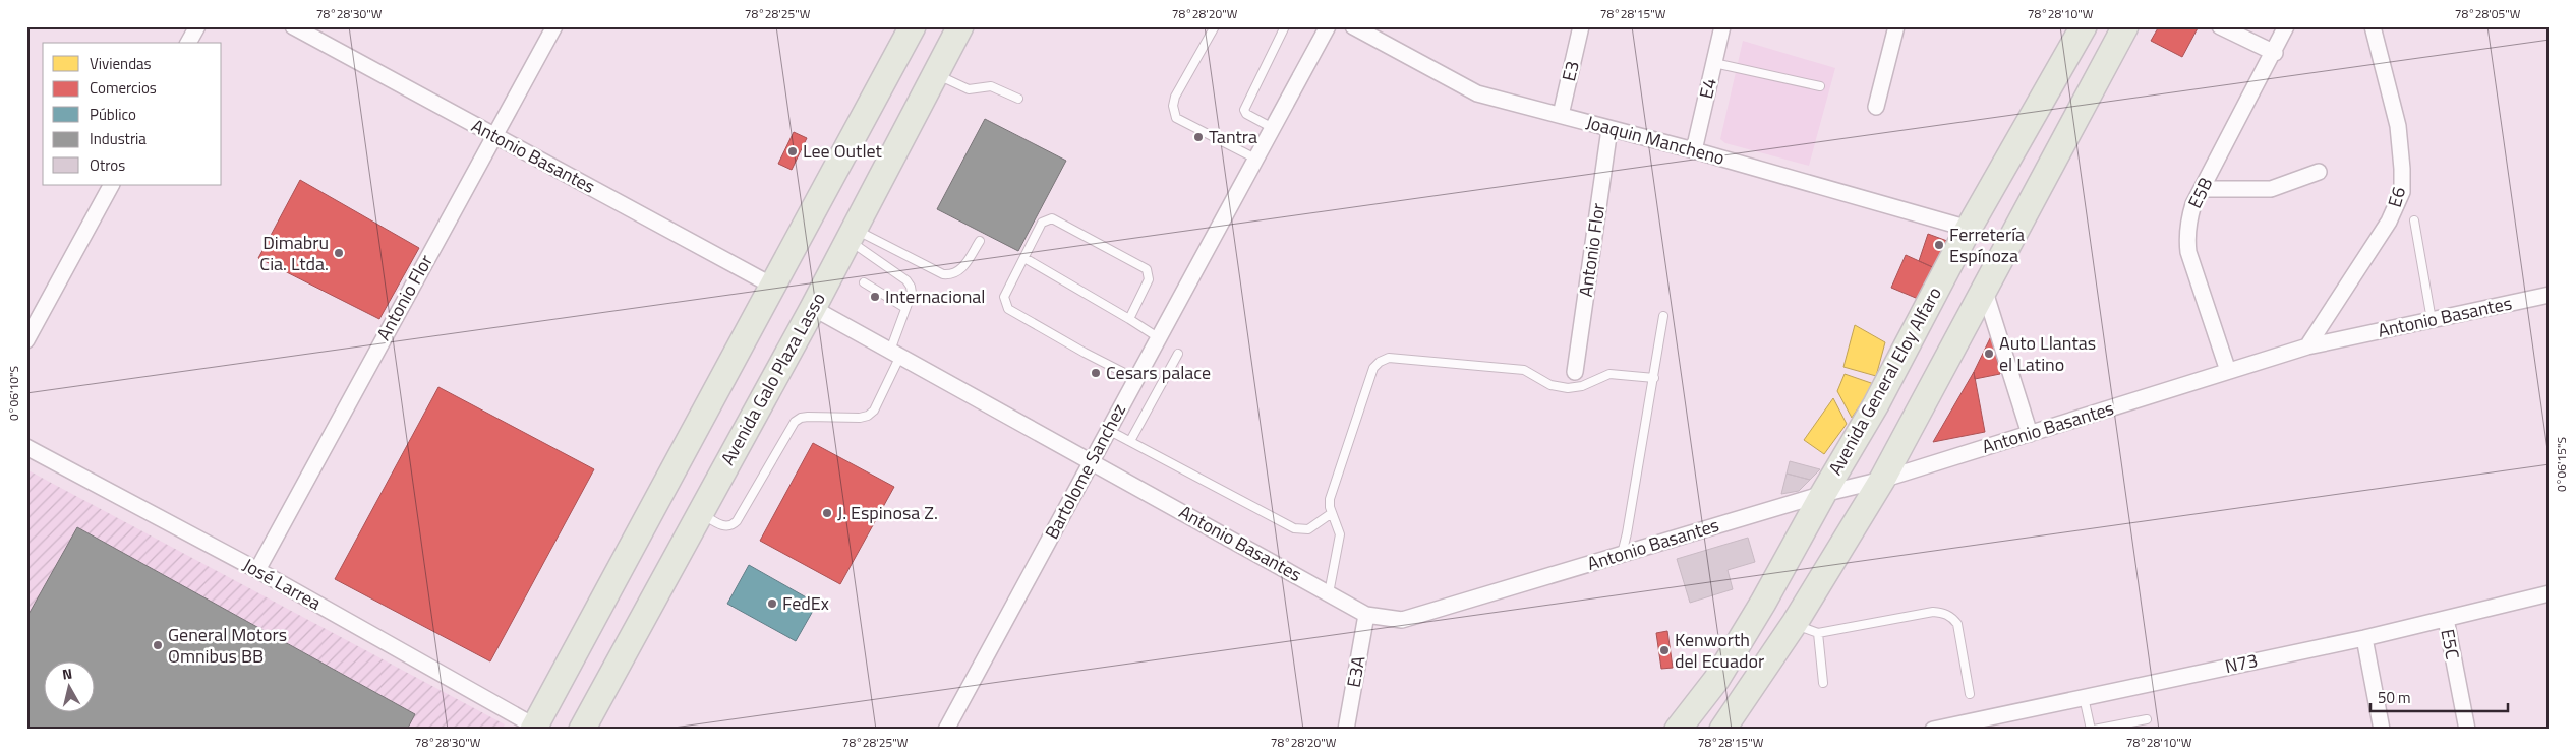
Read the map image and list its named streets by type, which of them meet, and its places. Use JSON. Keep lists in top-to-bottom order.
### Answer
{
  "streets": {
    "main road": ["Avenida Galo Plaza Lasso", "Avenida General Eloy Alfaro"],
    "street": [
      "E3",
      "E4",
      "Joaquin Mancheno",
      "Antonio Basantes",
      "E5B",
      "E6",
      "Antonio Flor",
      "Bartolome Sanchez",
      "José Larrea",
      "E5C",
      "N73",
      "E3A"
    ]
  },
  "crossings": [
    ["E3", "Joaquin Mancheno"],
    ["E4", "Joaquin Mancheno"],
    ["Joaquin Mancheno", "Antonio Flor"],
    ["Joaquin Mancheno", "Avenida General Eloy Alfaro"],
    ["Antonio Basantes", "E5B"],
    ["Antonio Basantes", "E6"],
    ["Antonio Basantes", "Antonio Flor"],
    ["Antonio Basantes", "Avenida Galo Plaza Lasso"],
    ["Antonio Basantes", "Avenida General Eloy Alfaro"],
    ["Antonio Basantes", "Bartolome Sanchez"],
    ["Antonio Basantes", "E3A"],
    ["Antonio Flor", "José Larrea"],
    ["E5C", "N73"]
  ],
  "places": [
    "Tantra",
    "Lee Outlet",
    "Ferretería Espínoza",
    "Dimabru Cia. Ltda.",
    "Internacional",
    "Auto Llantas el Latino",
    "Cesars palace",
    "J. Espinosa Z.",
    "FedEx",
    "General Motors Omnibus BB",
    "Kenworth del Ecuador"
  ],
  "legend": [
    "Viviendas",
    "Comercios",
    "Público",
    "Industria",
    "Otros"
  ],
  "scale_bar": "50 m",
  "north": "top",
  "coordinates": [
    "78°28'30\"W",
    "78°28'25\"W",
    "78°28'20\"W",
    "78°28'15\"W",
    "78°28'10\"W",
    "78°28'05\"W",
    "0°06'10\"S",
    "0°06'15\"S"
  ]
}
